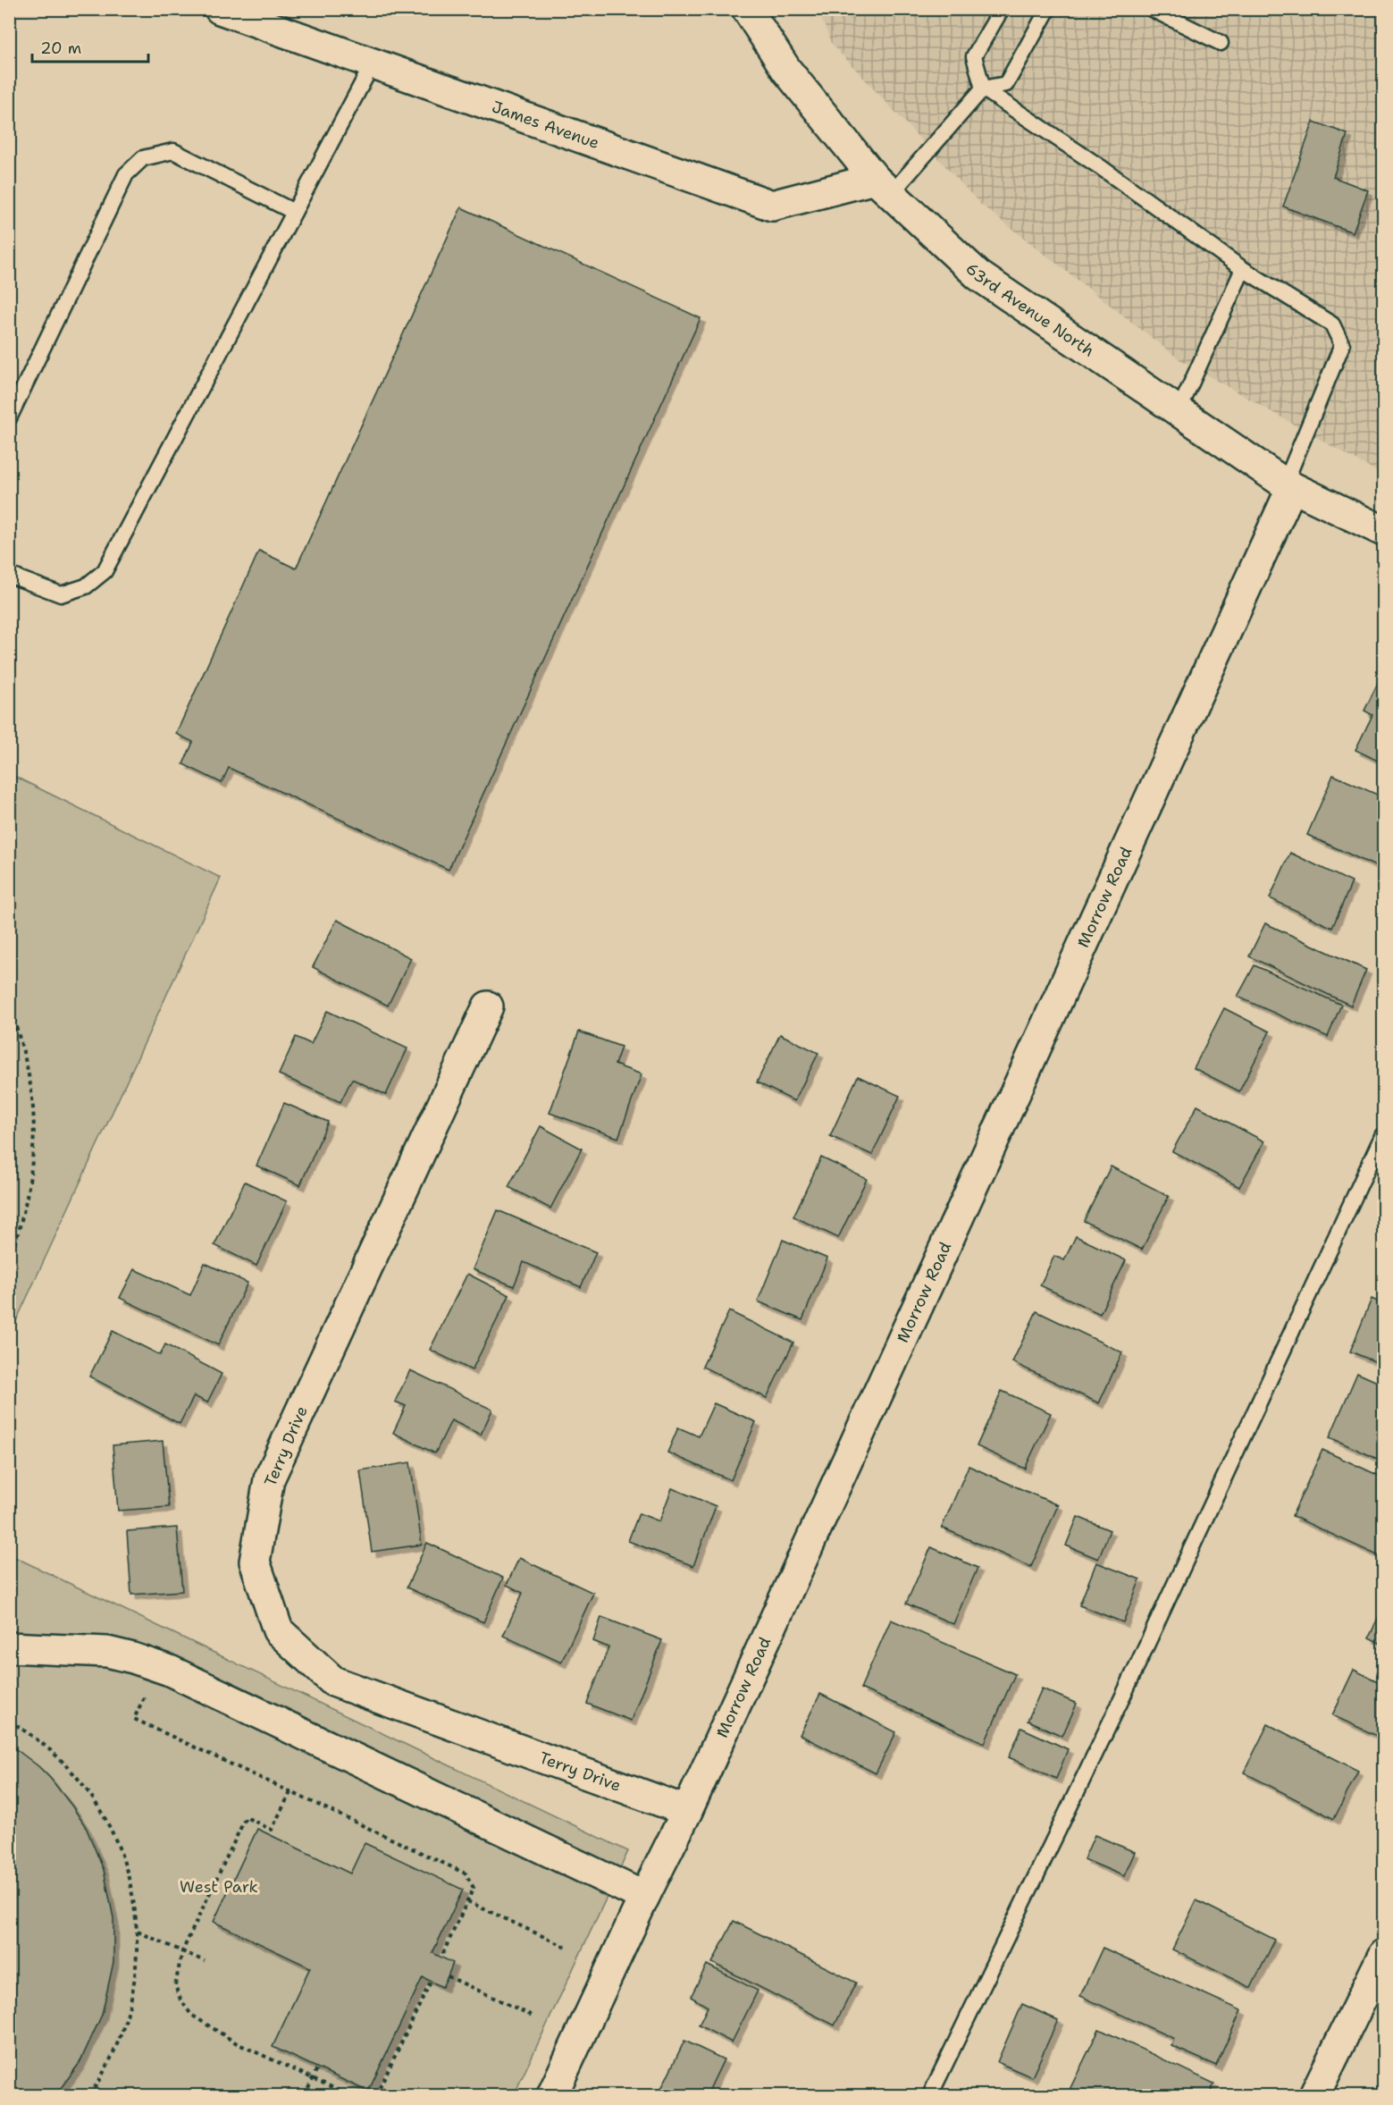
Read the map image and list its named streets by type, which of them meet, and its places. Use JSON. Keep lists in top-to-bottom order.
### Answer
{
  "streets": {
    "street": [
      "James Avenue",
      "63rd Avenue North",
      "Morrow Road",
      "Terry Drive"
    ]
  },
  "crossings": [
    ["James Avenue", "63rd Avenue North"],
    ["63rd Avenue North", "Morrow Road"],
    ["Morrow Road", "Terry Drive"]
  ],
  "parks": ["West Park"],
  "scale_bar": "20 m"
}
